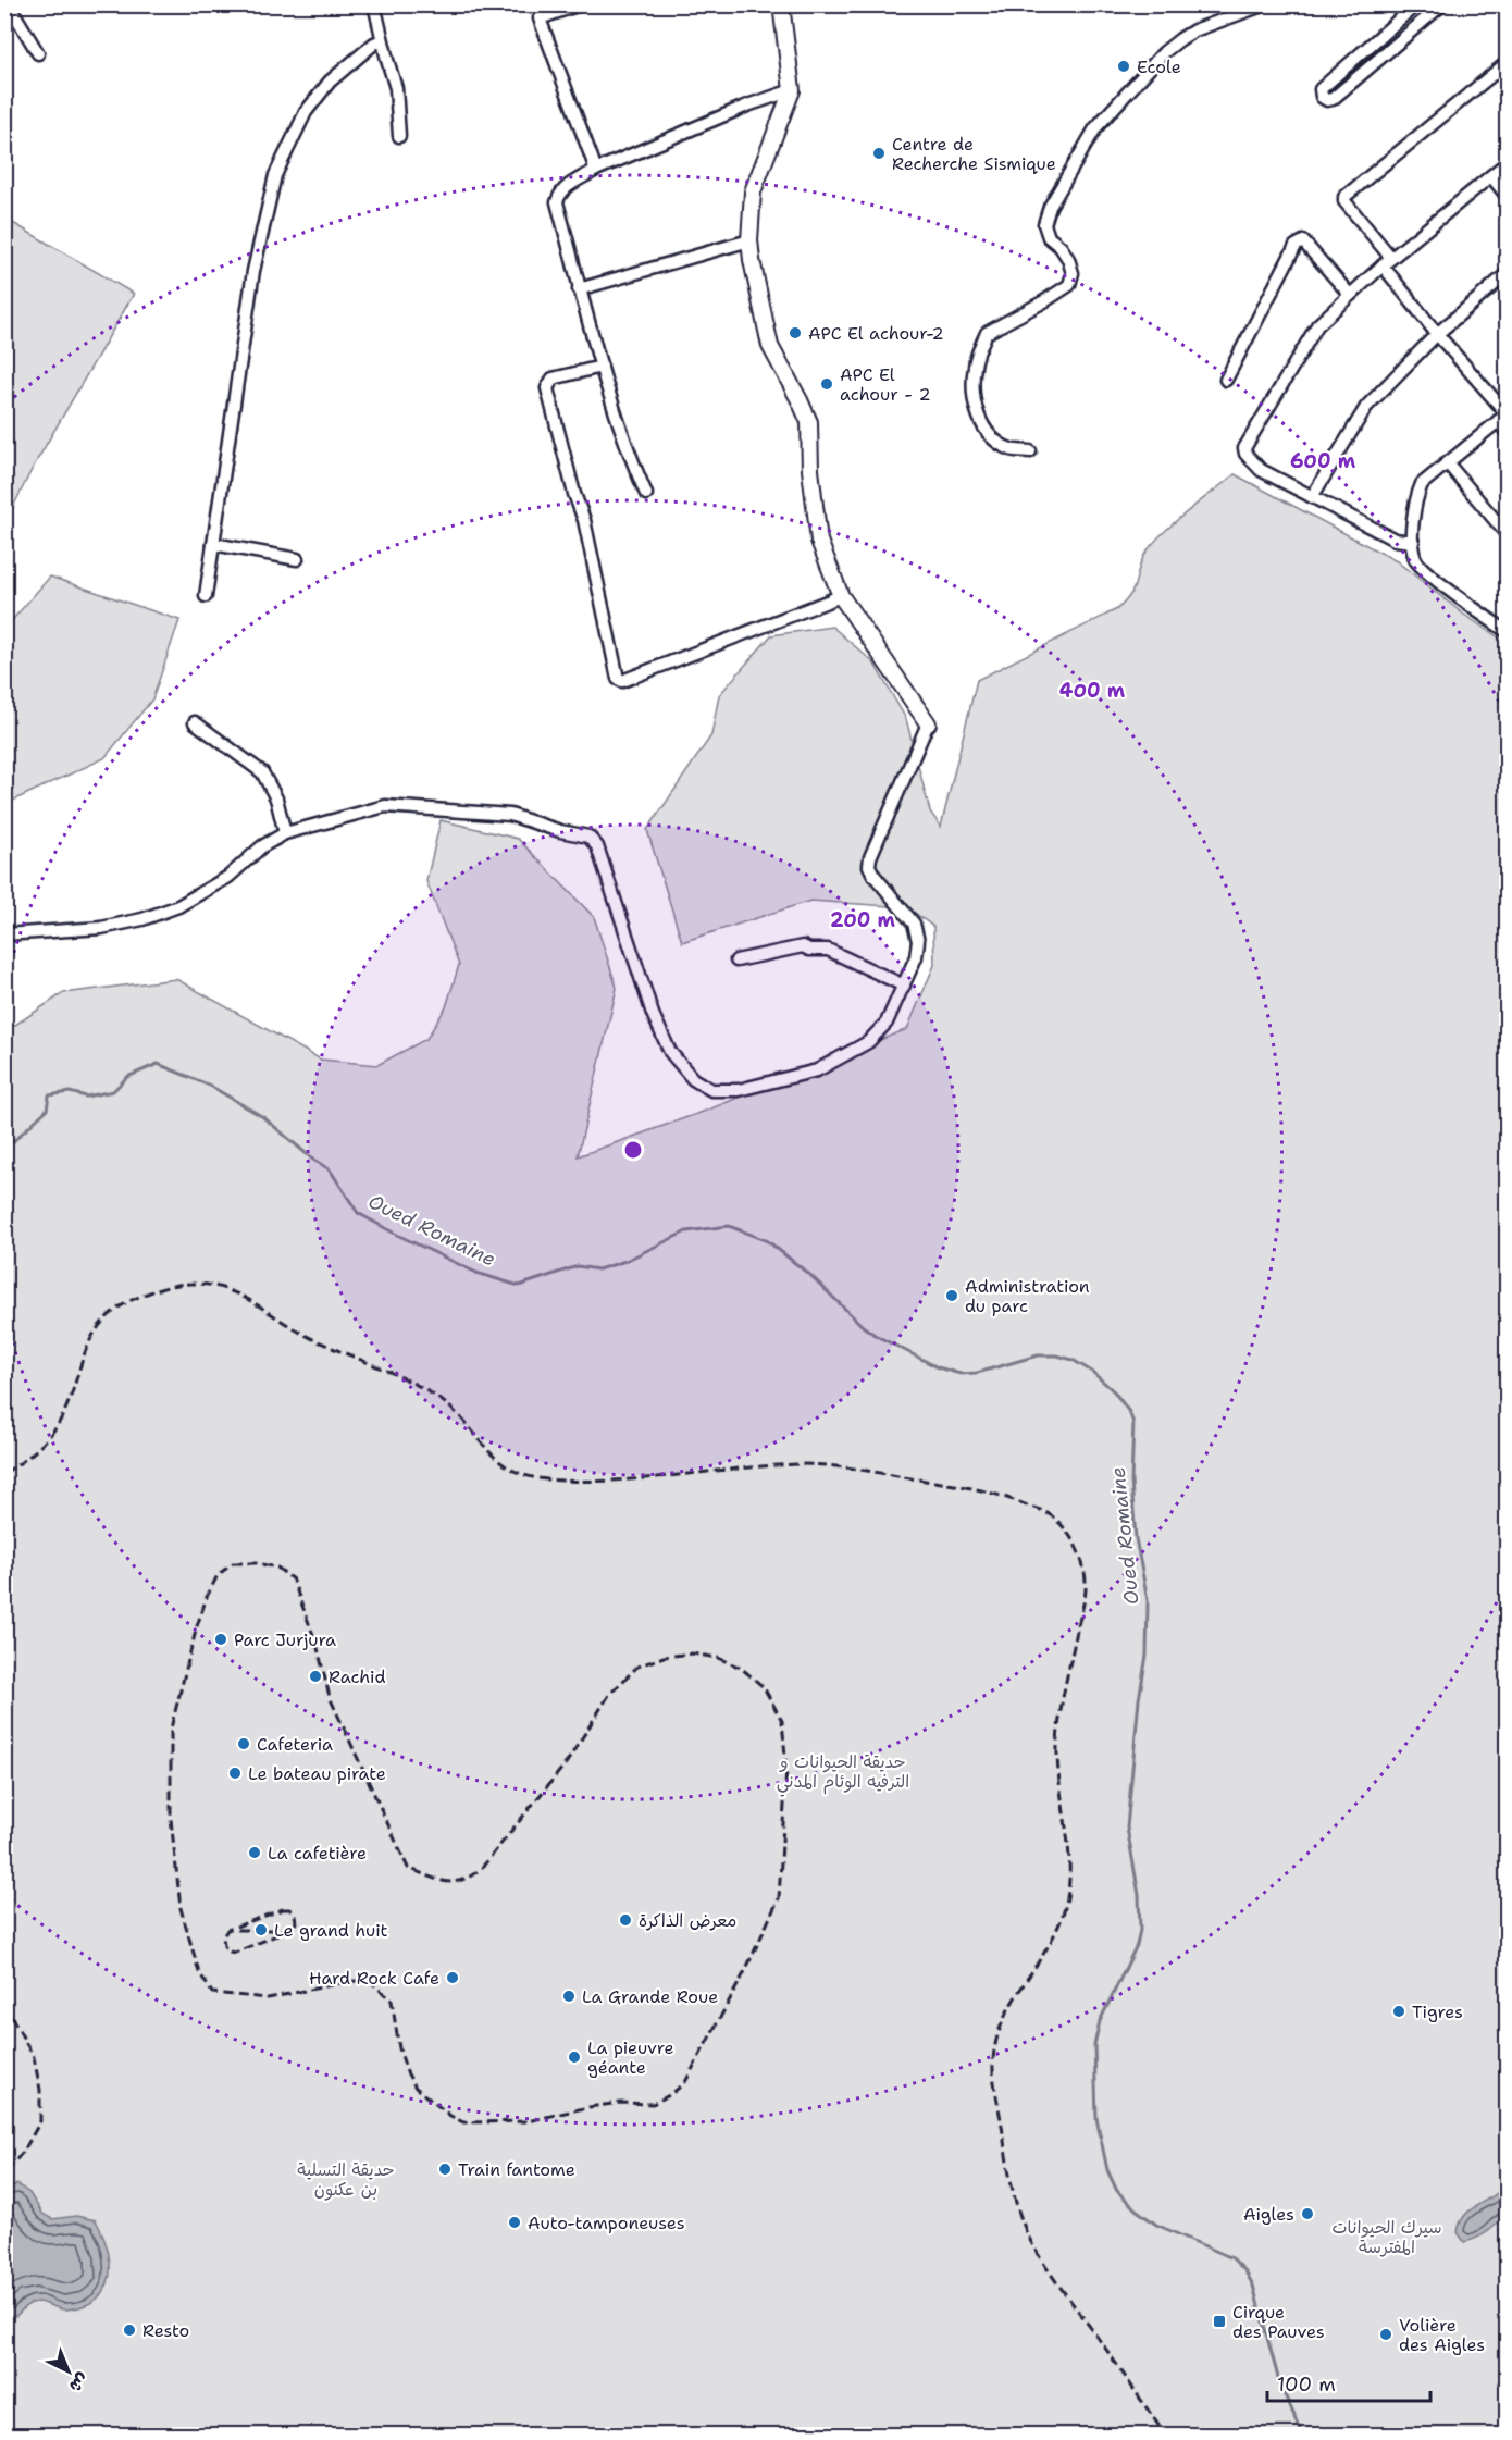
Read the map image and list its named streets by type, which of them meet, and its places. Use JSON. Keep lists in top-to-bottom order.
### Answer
{
  "water": ["Oued Romaine"],
  "parks": ["حديقة الحيوانات و الترفيه الوئام المدني", "حديقة التسلية بن عكنون", "سيرك الحيوانات المفترسة"],
  "places": {
    "other": [
      "Ecole",
      "Centre de Recherche Sismique",
      "APC El achour-2",
      "APC El achour - 2",
      "Administration du parc",
      "Parc Jurjura",
      "Rachid",
      "Cafeteria",
      "Le bateau pirate",
      "La cafetière",
      "معرض الذاكرة",
      "Le grand huit",
      "Hard Rock Cafe",
      "La Grande Roue",
      "Tigres",
      "La pieuvre géante",
      "Train fantome",
      "Aigles",
      "Auto-tamponeuses",
      "Resto",
      "Volière des Aigles"
    ],
    "transit": ["Cirque des Pauves"]
  },
  "scale_bar": "100 m",
  "north": "bottom right",
  "rings": ["600 m", "400 m", "200 m"]
}
